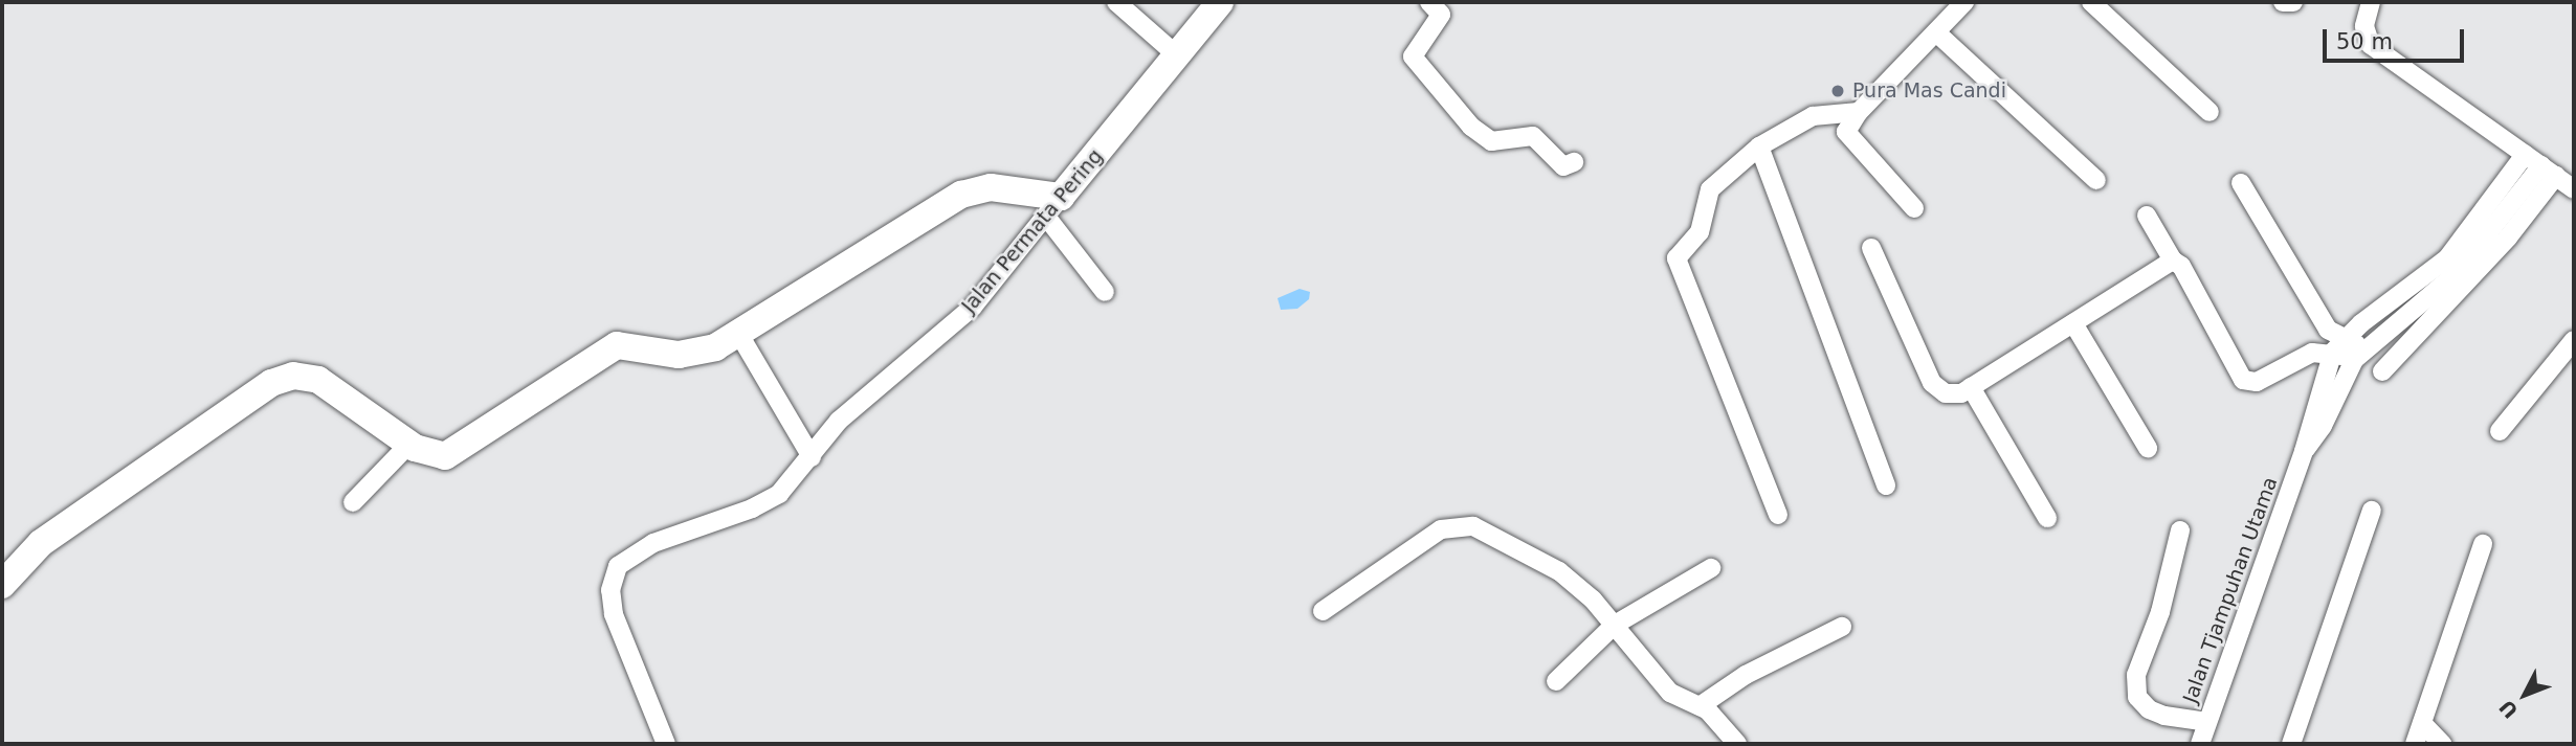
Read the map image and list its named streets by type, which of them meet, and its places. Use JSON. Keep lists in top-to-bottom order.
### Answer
{
  "streets": {
    "street": ["Jalan Permata Pering", "Jalan Tjampuhan Utama"]
  },
  "places": ["Pura Mas Candi"],
  "scale_bar": "50 m",
  "north": "bottom left"
}
